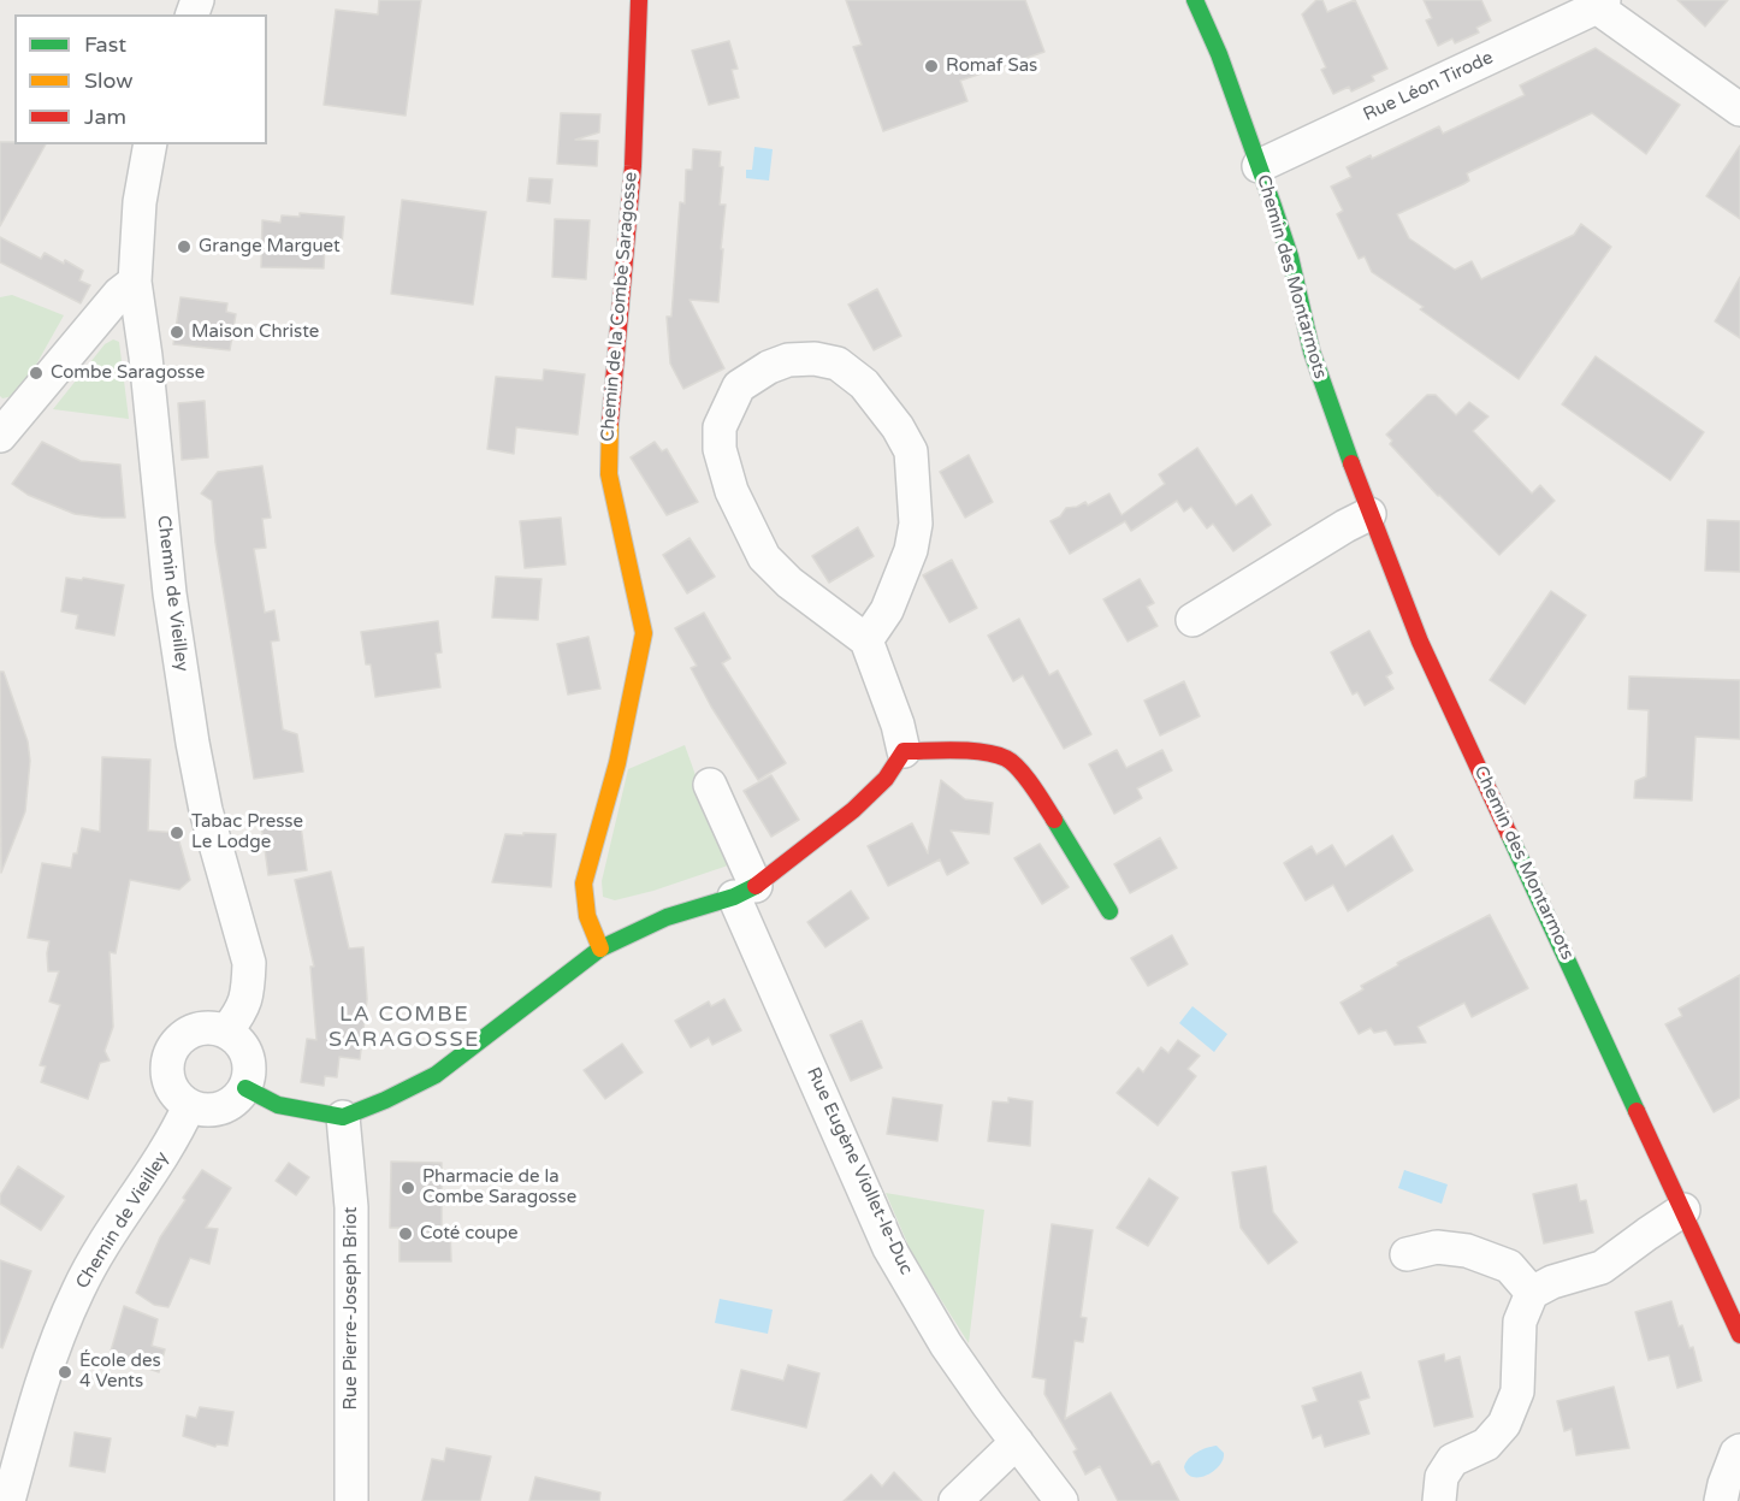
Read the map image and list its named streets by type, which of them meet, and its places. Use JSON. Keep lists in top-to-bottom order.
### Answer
{
  "streets": {
    "street": [
      "Rue Léon Tirode",
      "Chemin des Montarmots",
      "Chemin de la Combe Saragosse",
      "Chemin de Vieilley",
      "Rue Eugène Viollet-le-Duc",
      "Rue Pierre-Joseph Briot"
    ]
  },
  "crossings": [
    ["Rue Léon Tirode", "Chemin des Montarmots"]
  ],
  "districts": ["LA COMBE SARAGOSSE"],
  "places": [
    "Romaf Sas",
    "Grange Marguet",
    "Maison Christe",
    "Combe Saragosse",
    "Tabac Presse Le Lodge",
    "Pharmacie de la Combe Saragosse",
    "Coté coupe",
    "École des 4 Vents"
  ],
  "legend": ["Fast", "Slow", "Jam"]
}
